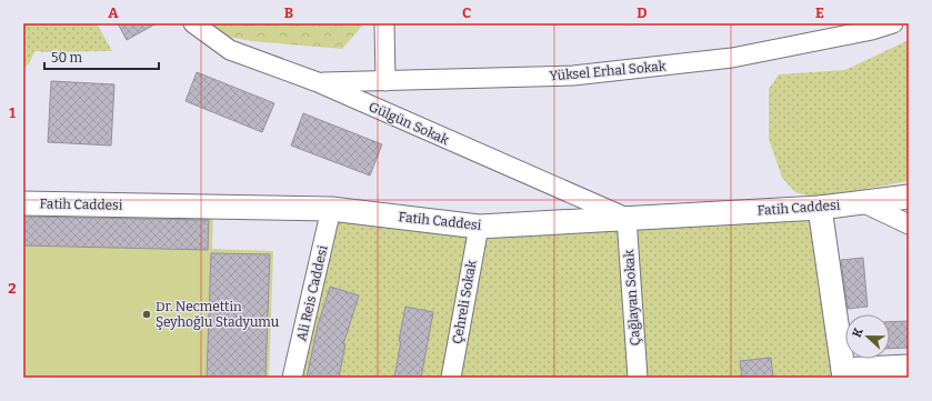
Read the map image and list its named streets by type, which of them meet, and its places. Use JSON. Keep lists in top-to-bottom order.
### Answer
{
  "streets": {
    "street": [
      "Yüksel Erhal Sokak",
      "Gülgün Sokak",
      "Fatih Caddesi",
      "Ali Reis Caddesi",
      "Çağlayan Sokak",
      "Çehreli Sokak"
    ]
  },
  "crossings": [
    ["Yüksel Erhal Sokak", "Gülgün Sokak"],
    ["Gülgün Sokak", "Fatih Caddesi"],
    ["Gülgün Sokak", "Çağlayan Sokak"],
    ["Fatih Caddesi", "Ali Reis Caddesi"],
    ["Fatih Caddesi", "Çağlayan Sokak"],
    ["Fatih Caddesi", "Çehreli Sokak"]
  ],
  "places": ["Dr. Necmettin Şeyhoğlu Stadyumu"],
  "scale_bar": "50 m",
  "north": "left",
  "grid": {
    "columns": [
      "A",
      "B",
      "C",
      "D",
      "E"
    ],
    "rows": ["1", "2"]
  }
}
